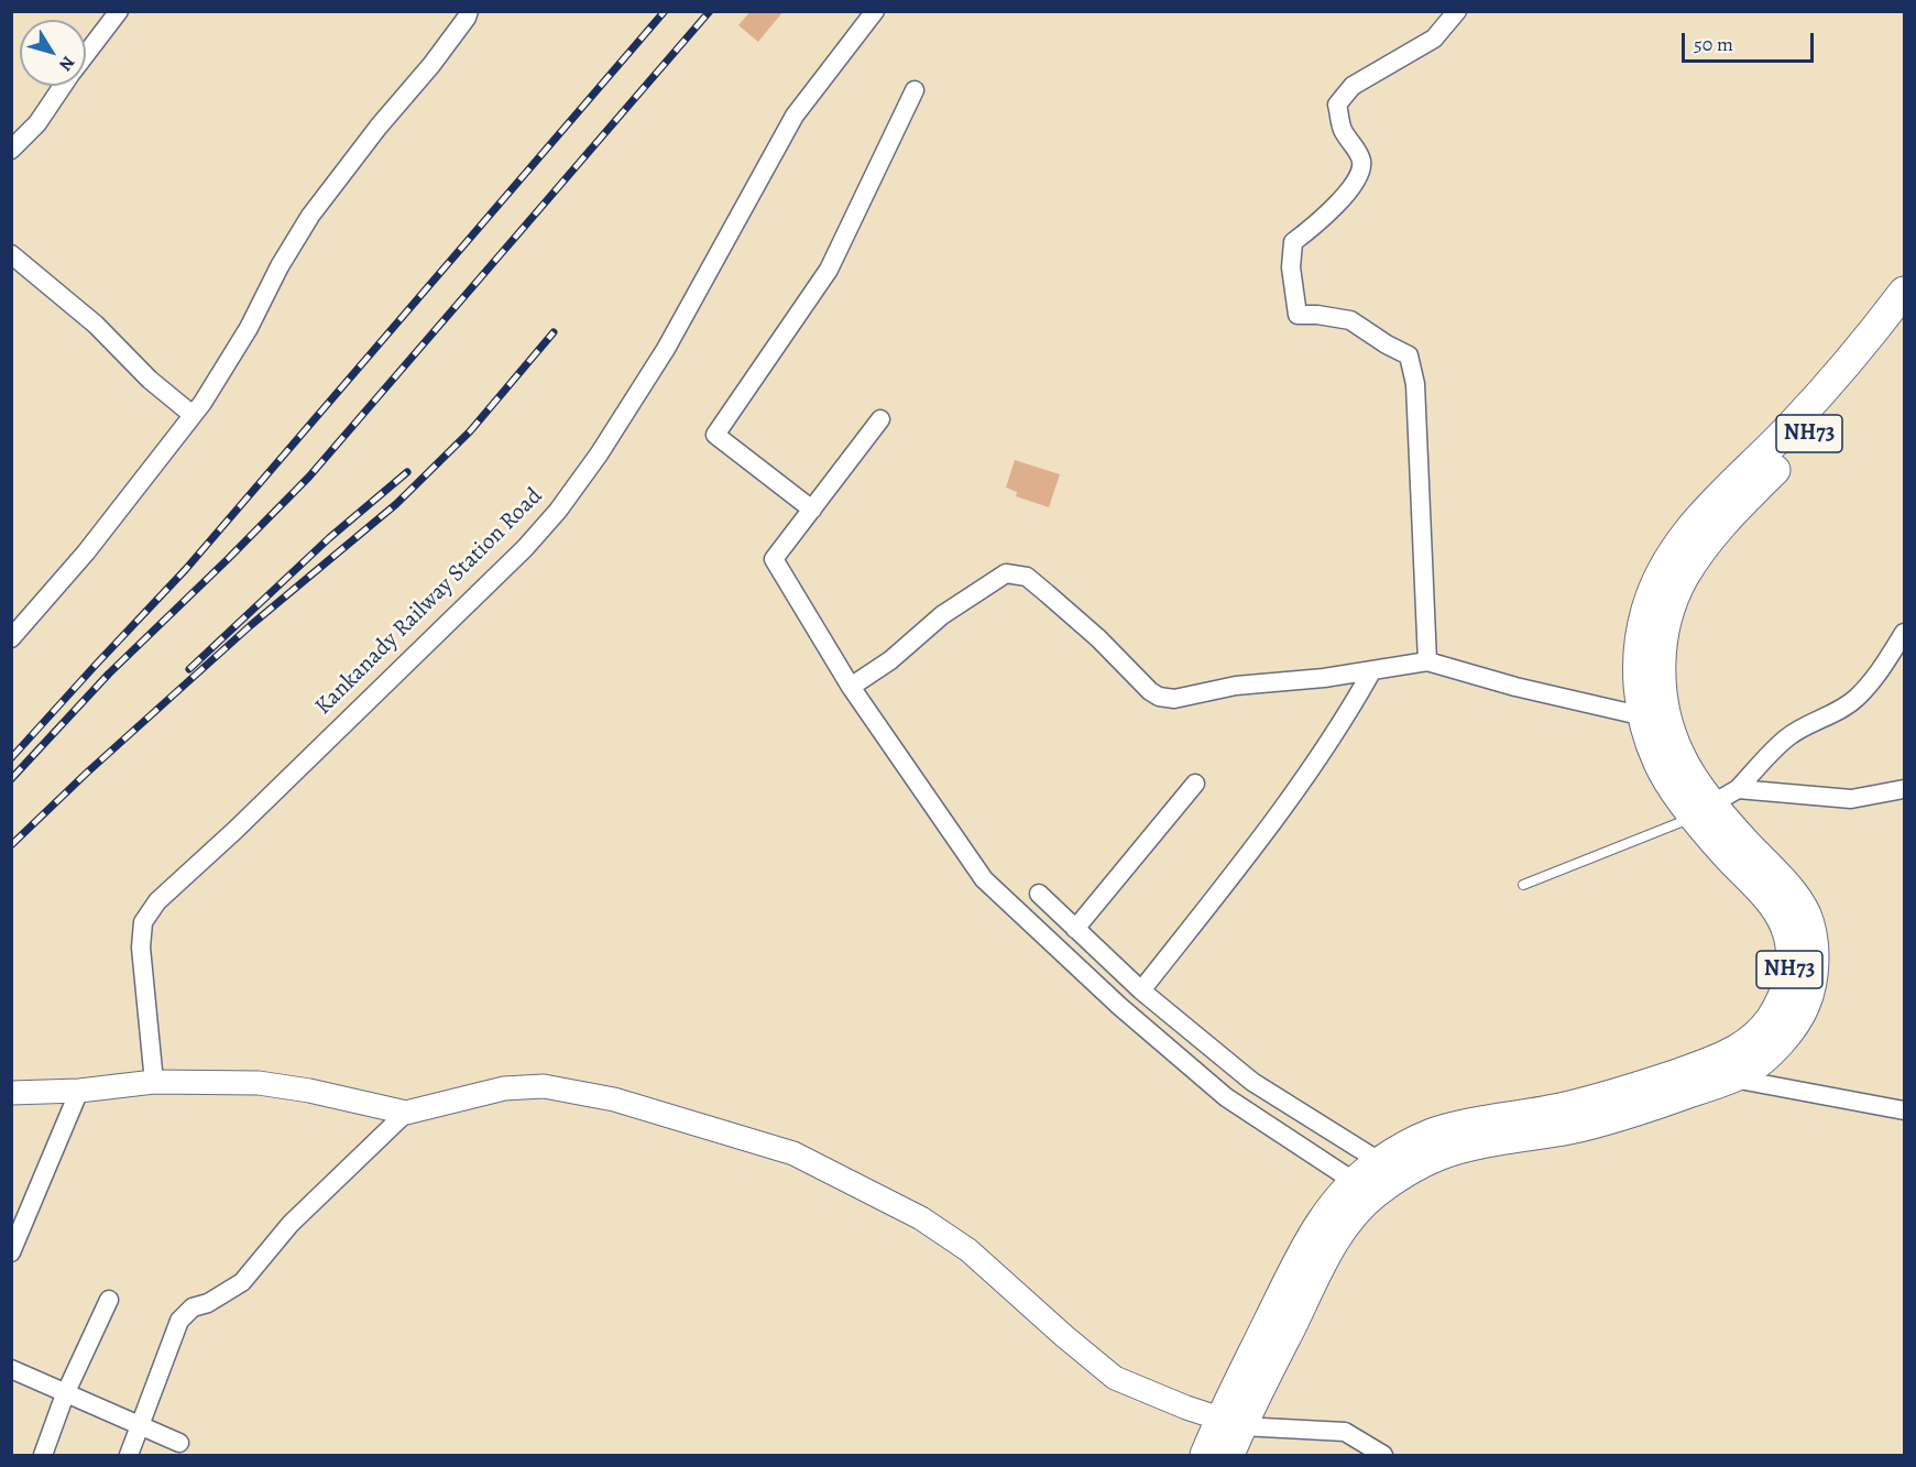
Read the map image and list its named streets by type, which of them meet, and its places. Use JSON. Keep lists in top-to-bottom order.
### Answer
{
  "streets": {
    "highway": ["NH73"],
    "street": ["Kankanady Railway Station Road"]
  },
  "scale_bar": "50 m",
  "north": "bottom right"
}
